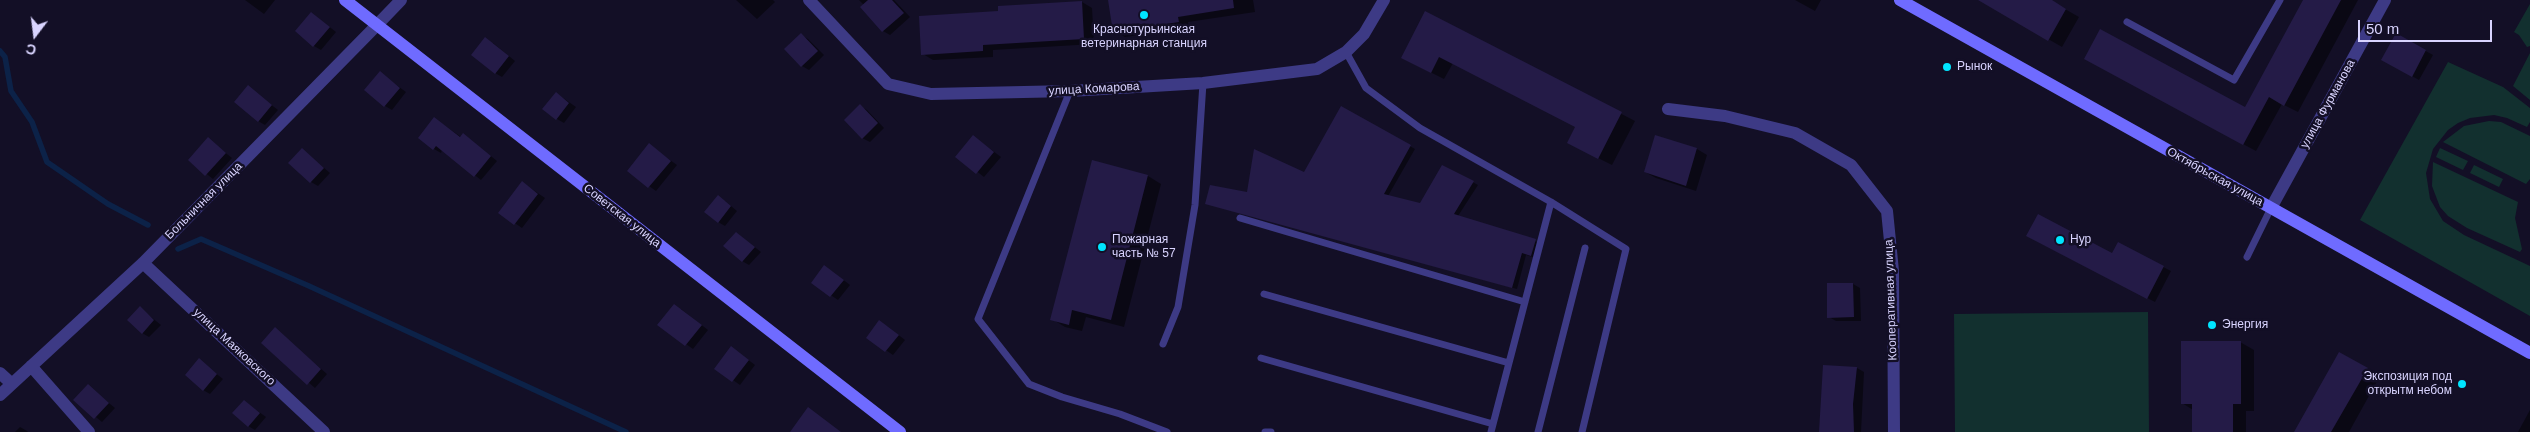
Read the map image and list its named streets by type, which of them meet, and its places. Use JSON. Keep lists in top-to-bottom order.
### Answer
{
  "streets": {
    "main road": ["Октябрьская улица", "Советская улица"],
    "street": [
      "улица Комарова",
      "улица Фурманова",
      "Больничная улица",
      "Кооперативная улица",
      "улица Маяковского"
    ]
  },
  "crossings": [
    ["улица Фурманова", "Октябрьская улица"],
    ["Больничная улица", "Советская улица"],
    ["Больничная улица", "улица Маяковского"]
  ],
  "places": [
    "Краснотурьинская ветеринарная станция",
    "Рынок",
    "Нур",
    "Пожарная часть № 57",
    "Энергия",
    "Экспозиция под открытм небом"
  ],
  "scale_bar": "50 m",
  "north": "bottom"
}
